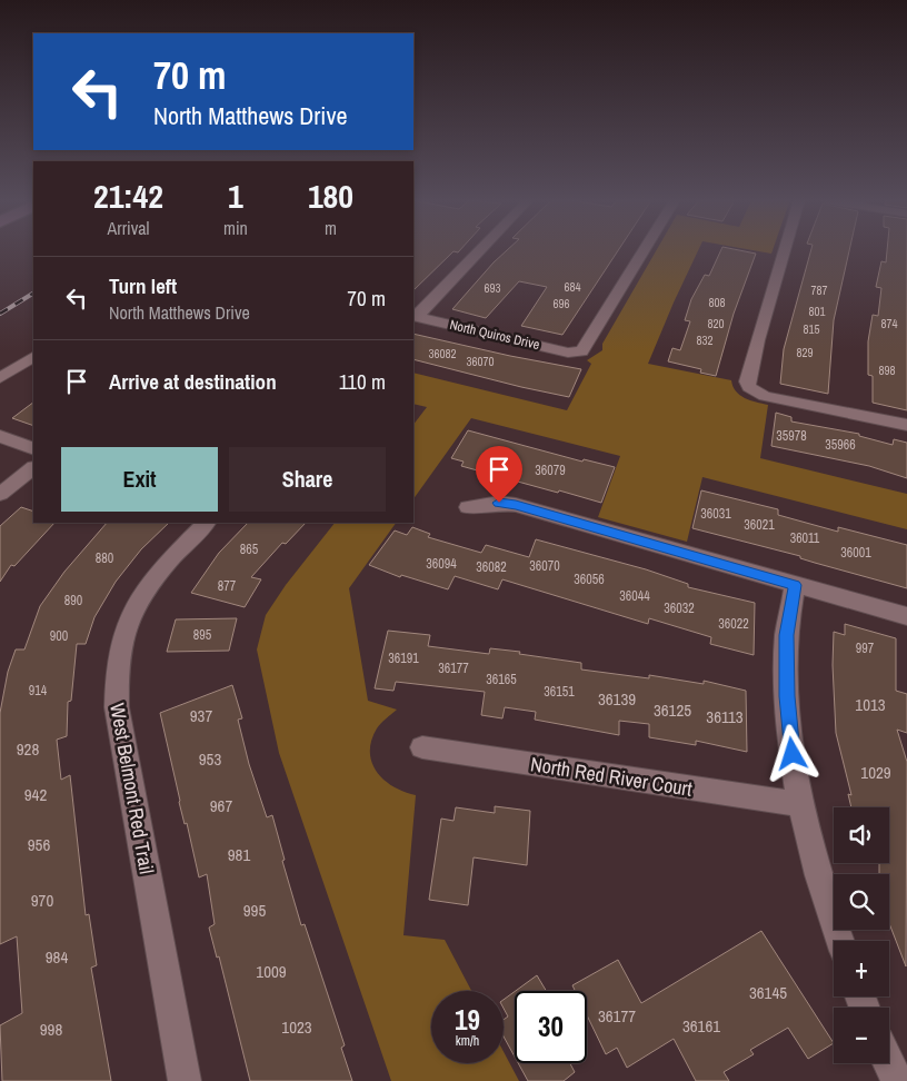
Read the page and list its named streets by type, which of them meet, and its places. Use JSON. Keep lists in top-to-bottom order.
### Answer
{
  "streets": {
    "street": ["North Quiros Drive", "North Red River Court", "West Belmont Red Trail"]
  },
  "house_numbers": [
    "684",
    "693",
    "787",
    "808",
    "696",
    "801",
    "820",
    "874",
    "815",
    "832",
    "829",
    "36082",
    "36070",
    "898",
    "35978",
    "35966",
    "36079",
    "36031",
    "36021",
    "36011",
    "865",
    "36001",
    "880",
    "36094",
    "36070",
    "36082",
    "36056",
    "877",
    "36044",
    "890",
    "36032",
    "36022",
    "895",
    "900",
    "997",
    "36191",
    "36177",
    "36165",
    "914",
    "36151",
    "36139",
    "1013",
    "36125",
    "937",
    "36113",
    "928",
    "953",
    "1029",
    "942",
    "967",
    "956",
    "981",
    "970",
    "995",
    "984",
    "1009",
    "36145",
    "36177",
    "36161",
    "1023",
    "998"
  ],
  "page": {
    "turn": ["70 m", "North Matthews Drive"],
    "eta": [
      "21:42",
      "Arrival",
      "1",
      "min",
      "180",
      "m"
    ],
    "list": [
      {
        "name": "Turn left",
        "note": "North Matthews Drive",
        "value": "70 m"
      },
      {
        "name": "Arrive at destination",
        "value": "110 m"
      }
    ],
    "buttons": ["Exit", "Share"],
    "map_buttons": ["+", "−"],
    "speed": "19 km/h",
    "limit": "30"
  }
}
